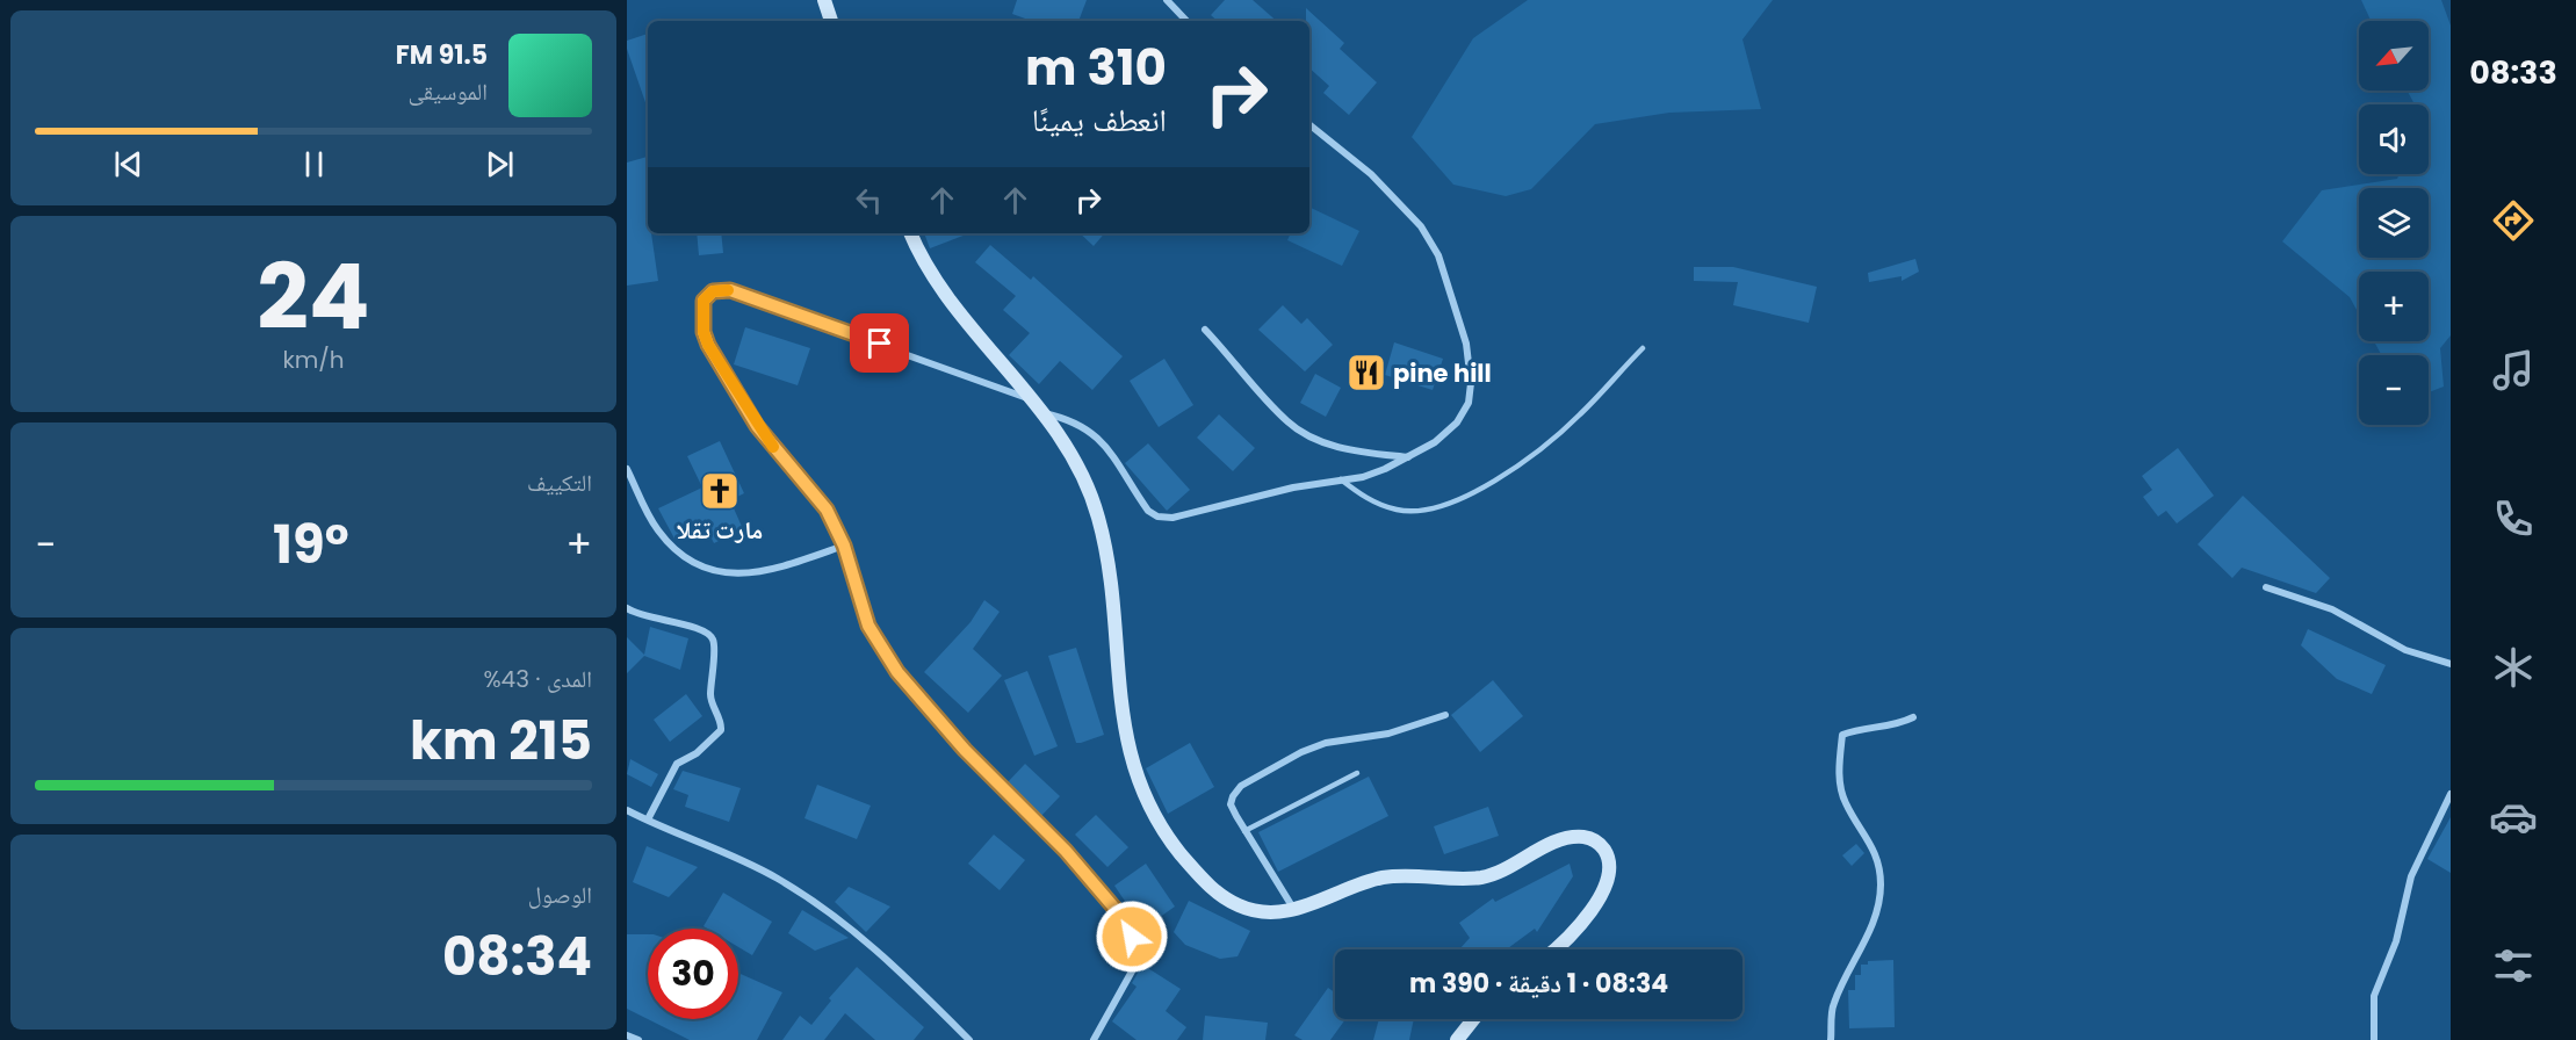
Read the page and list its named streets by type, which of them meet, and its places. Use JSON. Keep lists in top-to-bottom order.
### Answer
{
  "places": {
    "restaurant": ["pine hill"],
    "church": ["مارت تقلا"]
  },
  "north": "bottom left",
  "page": {
    "tabs": "08:33",
    "map_buttons": ["+", "−"],
    "turn": ["310 m", "انعطف يمينًا"],
    "song": ["91.5 FM", "الموسيقى"],
    "tile": [
      ["24", "km/h"],
      "التكييف",
      ["المدى · 43%", "215 km"],
      ["الوصول", "08:34"]
    ],
    "heat": ["−", "19°", "+"],
    "limit": "30",
    "trip": "08:34 · 1 دقيقة · 390 m"
  }
}
